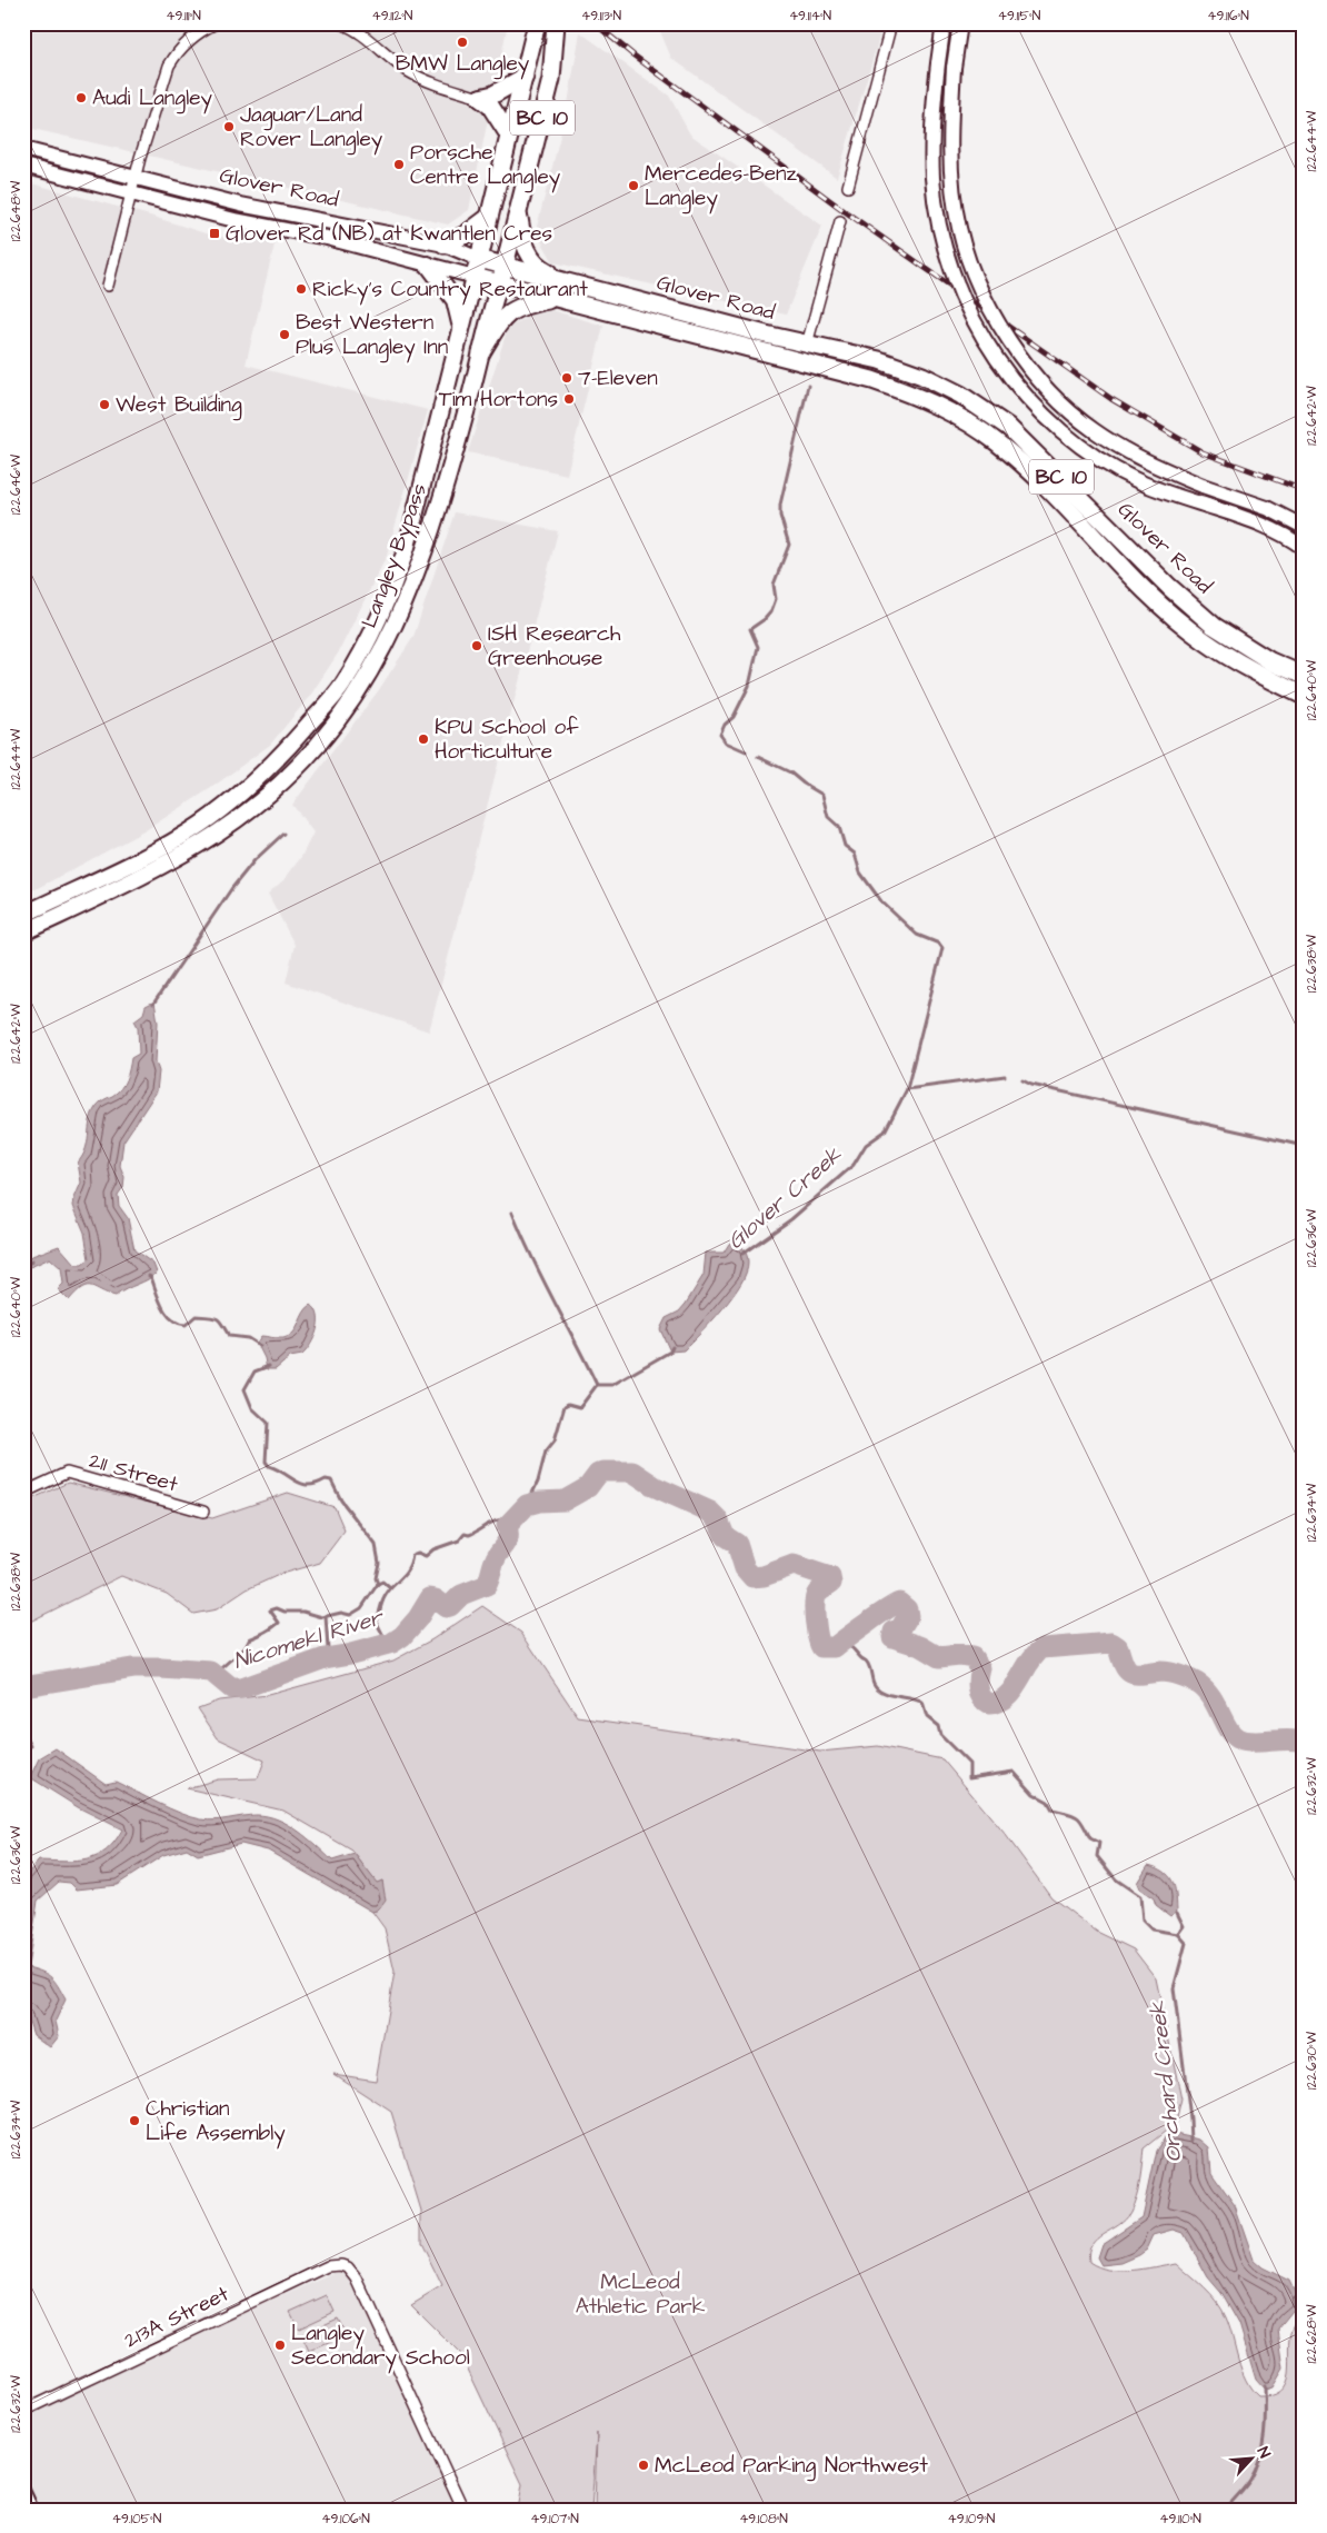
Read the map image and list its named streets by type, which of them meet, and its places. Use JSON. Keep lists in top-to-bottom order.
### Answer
{
  "streets": {
    "highway": ["BC 10", "Glover Road", "Langley Bypass"],
    "street": ["211 Street", "213A Street"]
  },
  "crossings": [
    ["Glover Road", "Langley Bypass"]
  ],
  "water": ["Glover Creek", "Nicomekl River", "Orchard Creek"],
  "parks": ["McLeod Athletic Park"],
  "places": {
    "other": [
      "BMW Langley",
      "Audi Langley",
      "Jaguar/Land Rover Langley",
      "Porsche Centre Langley",
      "Mercedes-Benz Langley",
      "Ricky’s Country Restaurant",
      "Best Western Plus Langley Inn",
      "7-Eleven",
      "Tim Hortons",
      "West Building",
      "ISH Research Greenhouse",
      "KPU School of Horticulture",
      "Christian Life Assembly",
      "Langley Secondary School",
      "McLeod Parking Northwest"
    ],
    "transit": ["Glover Rd (NB) at Kwantlen Cres"]
  },
  "north": "top right",
  "coordinates": [
    "49.111°N",
    "49.112°N",
    "49.113°N",
    "49.114°N",
    "49.115°N",
    "49.116°N",
    "122.644°W",
    "122.648°W",
    "122.642°W",
    "122.646°W",
    "122.640°W",
    "122.638°W",
    "122.636°W",
    "122.634°W",
    "122.632°W",
    "122.630°W",
    "122.628°W",
    "49.105°N",
    "49.106°N",
    "49.107°N",
    "49.108°N",
    "49.109°N",
    "49.110°N"
  ]
}
